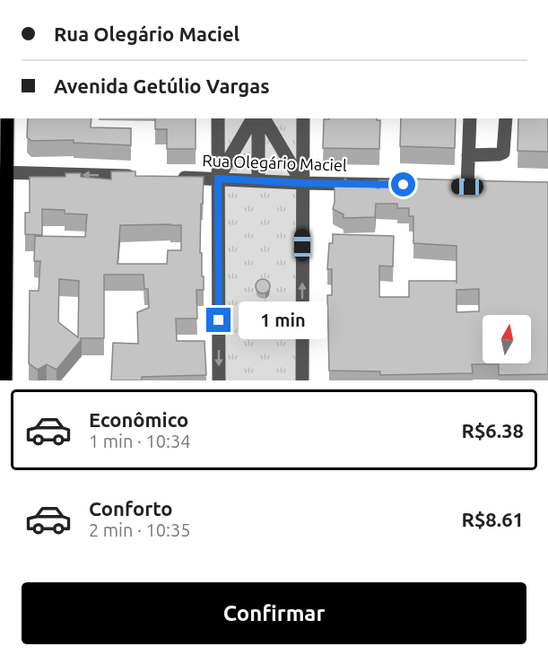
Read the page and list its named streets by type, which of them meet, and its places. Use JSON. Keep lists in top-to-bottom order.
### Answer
{
  "streets": {
    "street": ["Rua Olegário Maciel"]
  },
  "north": "top",
  "page": {
    "banner": ["Rua Olegário Maciel", "Avenida Getúlio Vargas"],
    "bubble": "1 min",
    "list": [
      {
        "name": "Econômico",
        "note": "1 min · 10:34",
        "value": "R$6.38"
      },
      {
        "name": "Conforto",
        "note": "2 min · 10:35",
        "value": "R$8.61"
      }
    ],
    "buttons": "Confirmar"
  }
}
